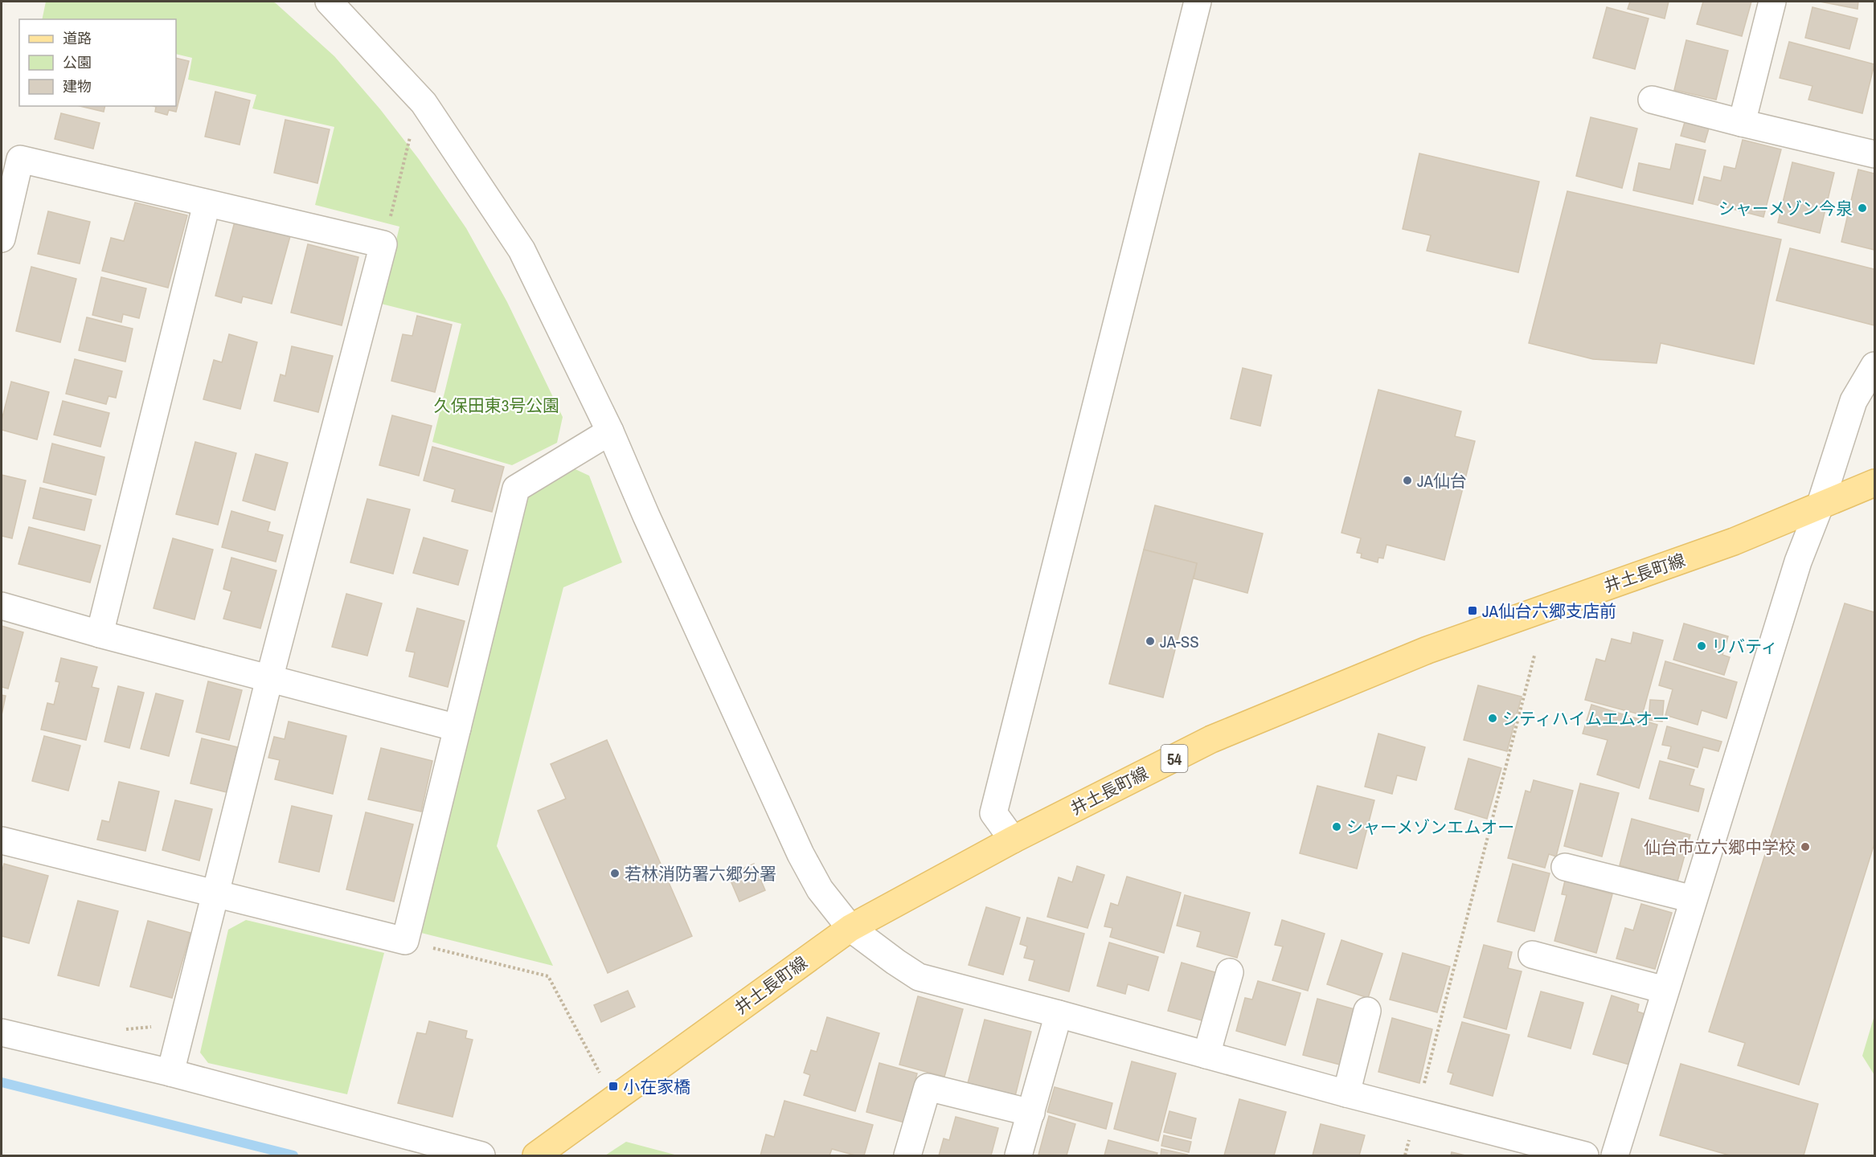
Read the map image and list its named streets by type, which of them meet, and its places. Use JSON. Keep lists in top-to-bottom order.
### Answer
{
  "streets": {
    "main road": ["井土長町線", "54"]
  },
  "parks": ["久保田東3号公園"],
  "places": {
    "other": [
      "シャーメゾン今泉",
      "JA仙台",
      "JA-SS",
      "リバティ",
      "シティハイムエムオー",
      "シャーメゾンエムオー",
      "仙台市立六郷中学校",
      "若林消防署六郷分署"
    ],
    "transit": ["JA仙台六郷支店前", "小在家橋"]
  },
  "legend": ["道路", "公園", "建物"]
}
